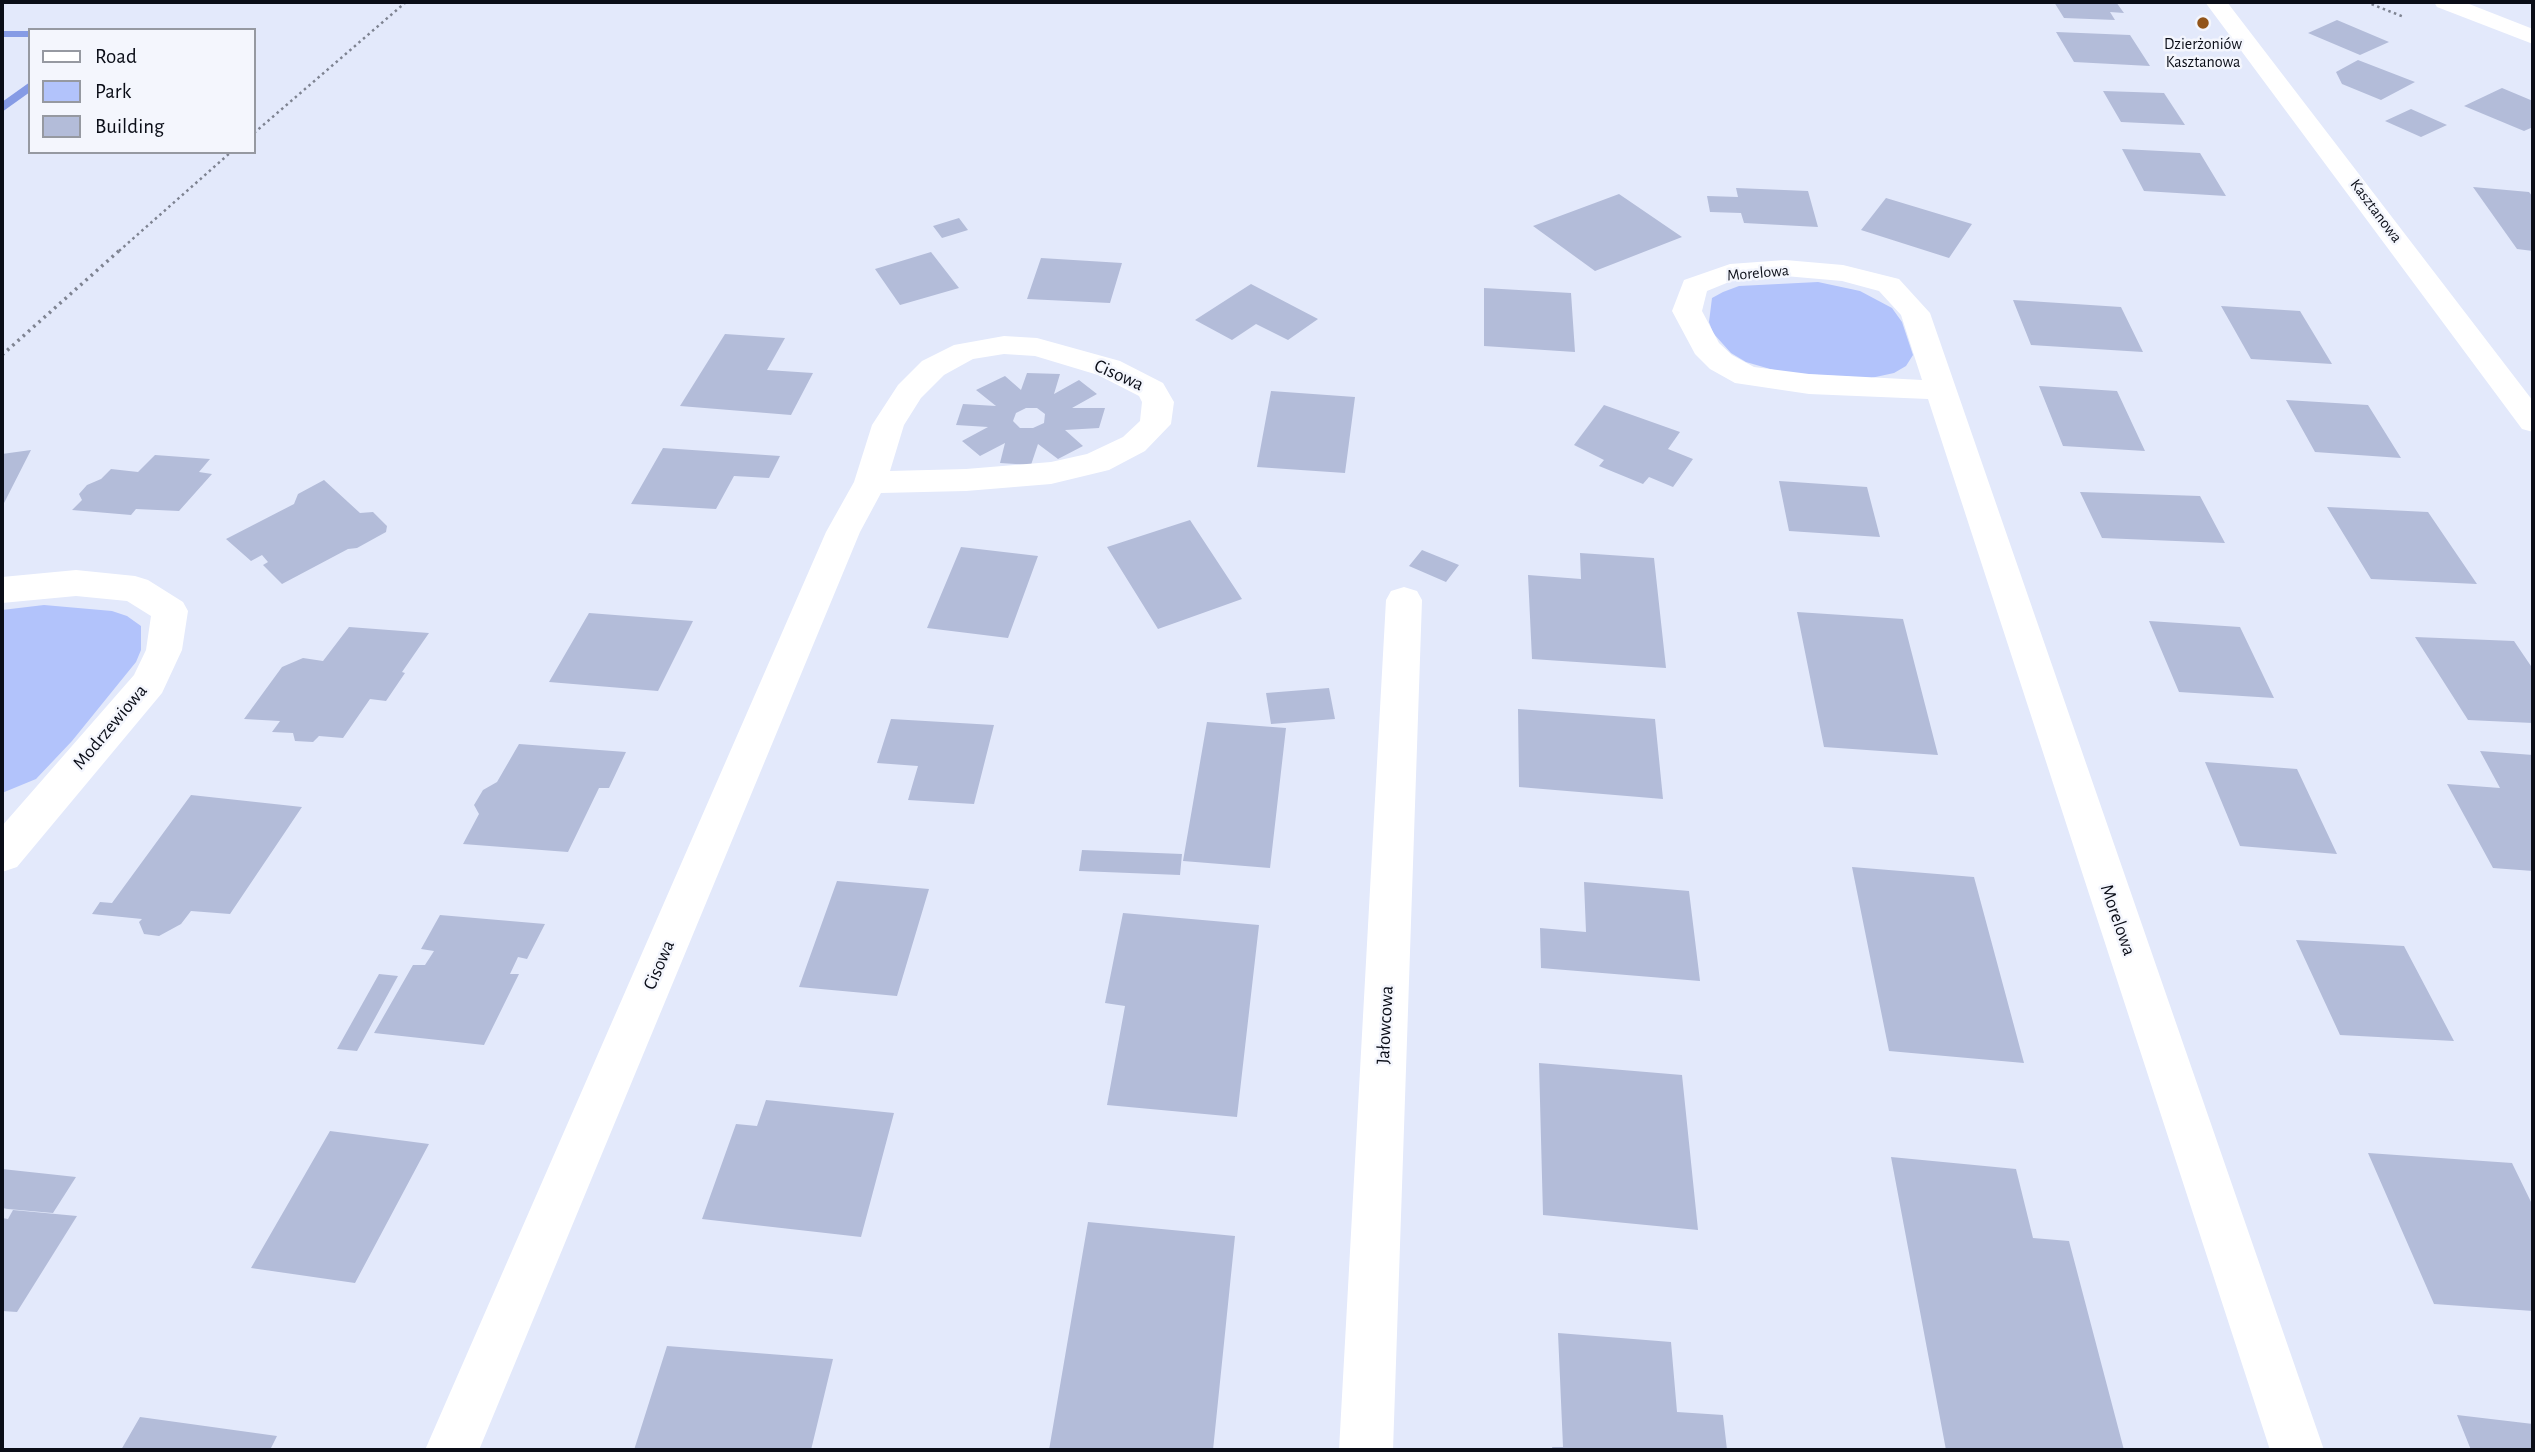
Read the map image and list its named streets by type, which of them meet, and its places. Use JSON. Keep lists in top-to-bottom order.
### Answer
{
  "streets": {
    "street": [
      "Kasztanowa",
      "Morelowa",
      "Cisowa",
      "Modrzewiowa",
      "Jałowcowa"
    ]
  },
  "places": ["Dzierżoniów Kasztanowa"],
  "legend": ["Road", "Park", "Building"]
}
